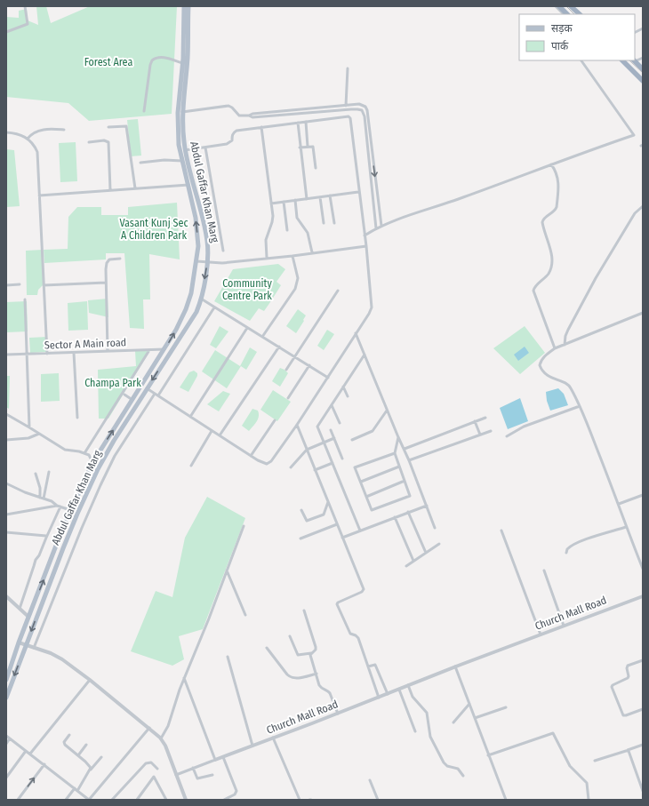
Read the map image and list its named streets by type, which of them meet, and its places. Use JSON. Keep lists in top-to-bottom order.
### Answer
{
  "streets": {
    "main road": ["Abdul Gaffar Khan Marg"],
    "street": ["Sector A Main road", "Church Mall Road"]
  },
  "crossings": [
    ["Abdul Gaffar Khan Marg", "Sector A Main road"]
  ],
  "parks": [
    "Forest Area",
    "Vasant Kunj Sec A Children Park",
    "Community Centre Park",
    "Champa Park"
  ],
  "legend": ["सड़क", "पार्क"]
}
